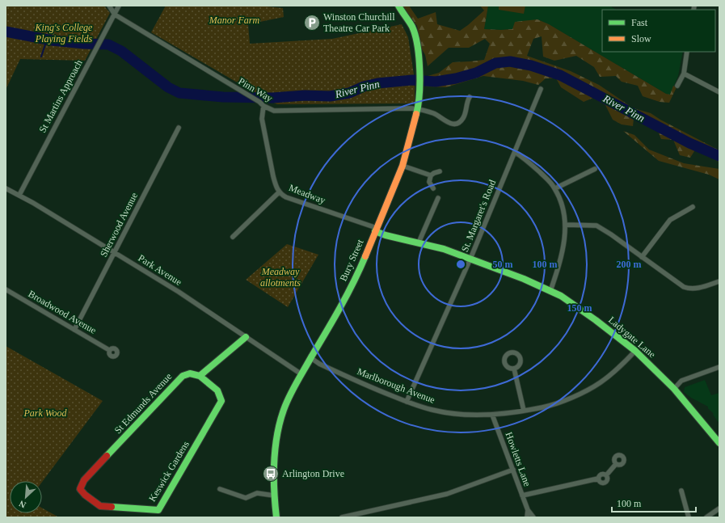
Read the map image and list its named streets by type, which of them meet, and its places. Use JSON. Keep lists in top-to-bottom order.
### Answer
{
  "streets": {
    "street": [
      "Pinn Way",
      "St Martins Approach",
      "Meadway",
      "St. Margaret's Road",
      "Sherwood Avenue",
      "Bury Street",
      "Park Avenue",
      "Broadwood Avenue",
      "Ladygate Lane",
      "Marlborough Avenue",
      "St Edmunds Avenue",
      "Howletts Lane",
      "Keswick Gardens"
    ]
  },
  "crossings": [
    ["Pinn Way", "St Martins Approach"],
    ["Pinn Way", "Meadway"],
    ["Pinn Way", "Bury Street"],
    ["St Martins Approach", "Park Avenue"],
    ["Meadway", "Bury Street"],
    ["Meadway", "Ladygate Lane"],
    ["St. Margaret's Road", "Ladygate Lane"],
    ["St. Margaret's Road", "Marlborough Avenue"],
    ["Sherwood Avenue", "Park Avenue"],
    ["Sherwood Avenue", "Broadwood Avenue"],
    ["Bury Street", "Park Avenue"],
    ["Bury Street", "Ladygate Lane"],
    ["Bury Street", "Marlborough Avenue"],
    ["Ladygate Lane", "Marlborough Avenue"],
    ["Marlborough Avenue", "Howletts Lane"],
    ["St Edmunds Avenue", "Keswick Gardens"]
  ],
  "water": ["River Pinn"],
  "parks": [
    "Manor Farm",
    "King's College Playing Fields",
    "Meadway allotments",
    "Park Wood"
  ],
  "places": {
    "parking": ["Winston Churchill Theatre Car Park"],
    "bus stop": ["Arlington Drive"]
  },
  "legend": ["Fast", "Slow"],
  "scale_bar": "100 m",
  "north": "bottom left",
  "rings": [
    "50 m",
    "100 m",
    "200 m",
    "150 m"
  ]
}
